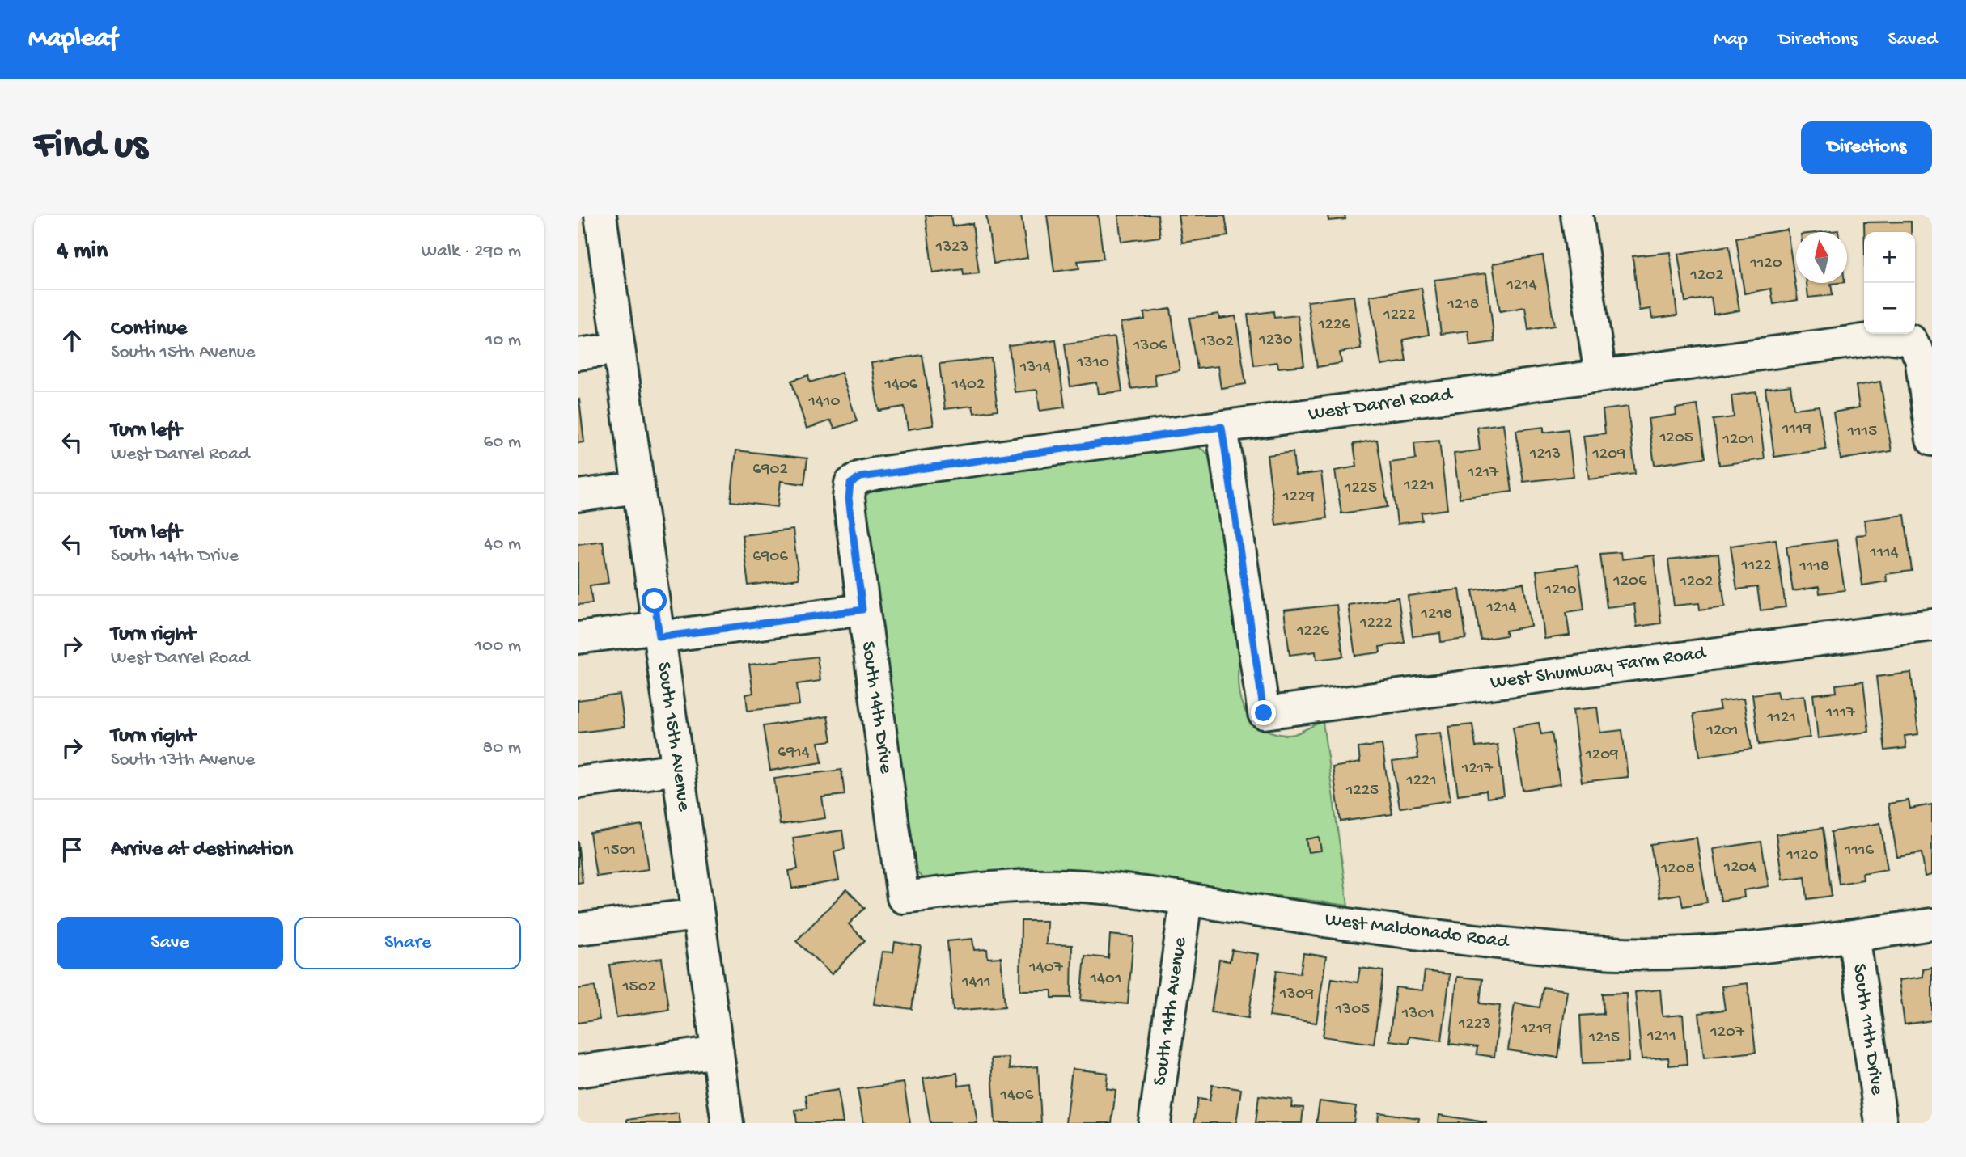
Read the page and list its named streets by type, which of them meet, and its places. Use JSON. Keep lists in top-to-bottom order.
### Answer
{
  "streets": {
    "street": [
      "West Darrel Road",
      "West Shumway Farm Road",
      "South 14th Drive",
      "South 15th Avenue",
      "West Maldonado Road",
      "South 14th Avenue",
      "South 11th Drive"
    ]
  },
  "crossings": [
    ["West Darrel Road", "West Shumway Farm Road"],
    ["West Darrel Road", "South 14th Drive"],
    ["South 14th Drive", "West Maldonado Road"],
    ["West Maldonado Road", "South 14th Avenue"],
    ["West Maldonado Road", "South 11th Drive"]
  ],
  "house_numbers": [
    "1323",
    "1120",
    "1202",
    "1214",
    "1218",
    "1222",
    "1226",
    "1230",
    "1302",
    "1306",
    "1310",
    "1314",
    "1406",
    "1402",
    "1410",
    "1119",
    "1115",
    "1205",
    "1201",
    "1213",
    "1209",
    "6902",
    "1217",
    "1221",
    "1225",
    "1229",
    "1114",
    "6906",
    "1122",
    "1118",
    "1206",
    "1202",
    "1210",
    "1214",
    "1218",
    "1222",
    "1226",
    "1117",
    "1121",
    "1201",
    "6914",
    "1209",
    "1217",
    "1221",
    "1225",
    "1501",
    "1116",
    "1120",
    "1204",
    "1208",
    "1407",
    "1401",
    "1411",
    "1502",
    "1309",
    "1305",
    "1301",
    "1223",
    "1219",
    "1207",
    "1211",
    "1215",
    "1406"
  ],
  "north": "top",
  "page": {
    "header": "Mapleaf",
    "nav": ["Map", "Directions", "Saved"],
    "buttons": [
      "Directions",
      ["Save", "Share"]
    ],
    "title": "Find us",
    "heading": ["4 min", "Walk · 290 m"],
    "map_buttons": ["+", "−"],
    "list": [
      ["Continue", "South 15th Avenue", "10 m"],
      ["Turn left", "West Darrel Road", "60 m"],
      ["Turn left", "South 14th Drive", "40 m"],
      ["Turn right", "West Darrel Road", "100 m"],
      ["Turn right", "South 13th Avenue", "80 m"],
      "Arrive at destination"
    ]
  }
}
